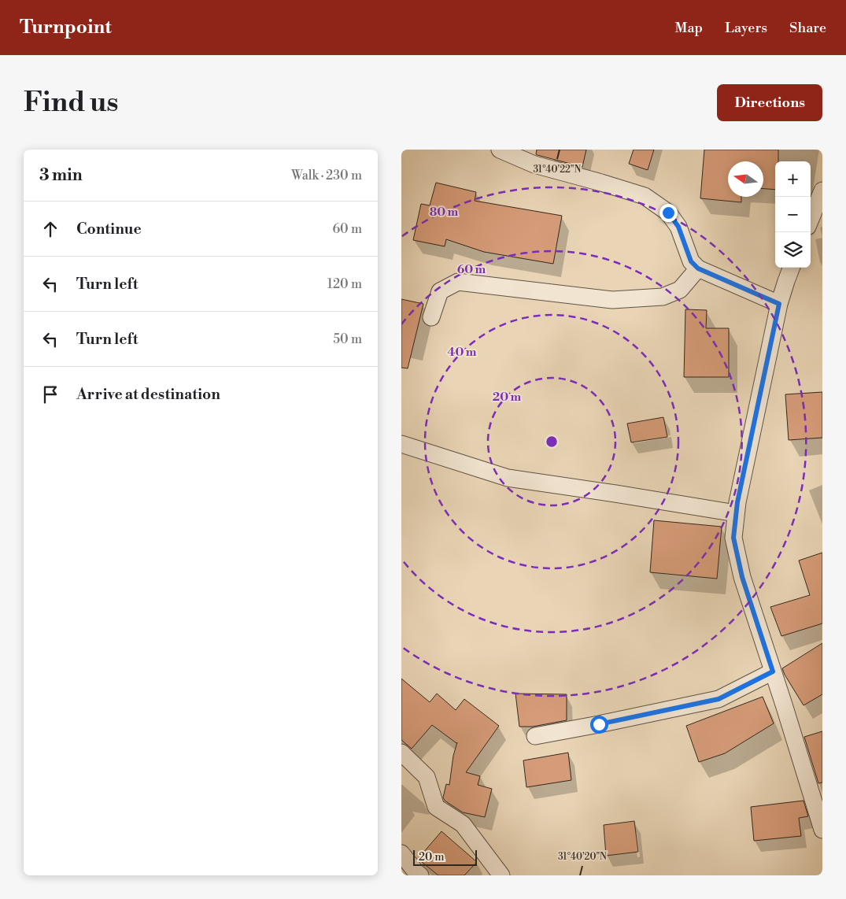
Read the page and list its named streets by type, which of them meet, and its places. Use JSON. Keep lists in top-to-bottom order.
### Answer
{
  "scale_bar": "20 m",
  "north": "left",
  "page": {
    "header": "Turnpoint",
    "nav": ["Map", "Layers", "Share"],
    "buttons": "Directions",
    "title": "Find us",
    "heading": ["3 min", "Walk · 230 m"],
    "map_buttons": ["+", "−"],
    "list": [
      ["Continue", "60 m"],
      ["Turn left", "120 m"],
      ["Turn left", "50 m"],
      "Arrive at destination"
    ],
    "scale": "20 m"
  },
  "coordinates": ["31°40'22\"N", "31°40'20\"N"],
  "rings": [
    "80 m",
    "60 m",
    "40 m",
    "20 m"
  ]
}
